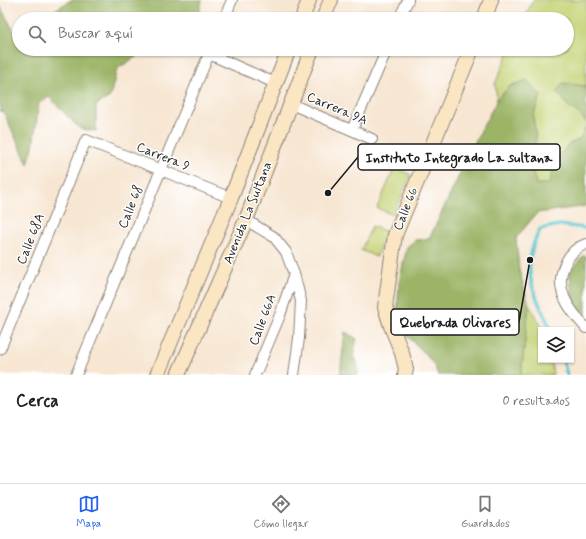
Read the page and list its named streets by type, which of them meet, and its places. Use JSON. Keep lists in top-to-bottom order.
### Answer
{
  "streets": {
    "street": [
      "Carrera 9A",
      "Carrera 9",
      "Calle 68",
      "Calle 66",
      "Avenida La Sultana",
      "Calle 68A",
      "Calle 66A"
    ]
  },
  "crossings": [
    ["Carrera 9A", "Avenida La Sultana"],
    ["Carrera 9", "Calle 68"],
    ["Carrera 9", "Avenida La Sultana"],
    ["Carrera 9", "Calle 68A"]
  ],
  "places": ["Instituto Integrado La sultana", "Quebrada Olivares"],
  "page": {
    "search": "Buscar aquí",
    "heading": ["Cerca", "0 resultados"],
    "nav": ["Mapa", "Cómo llegar", "Guardados"]
  }
}
